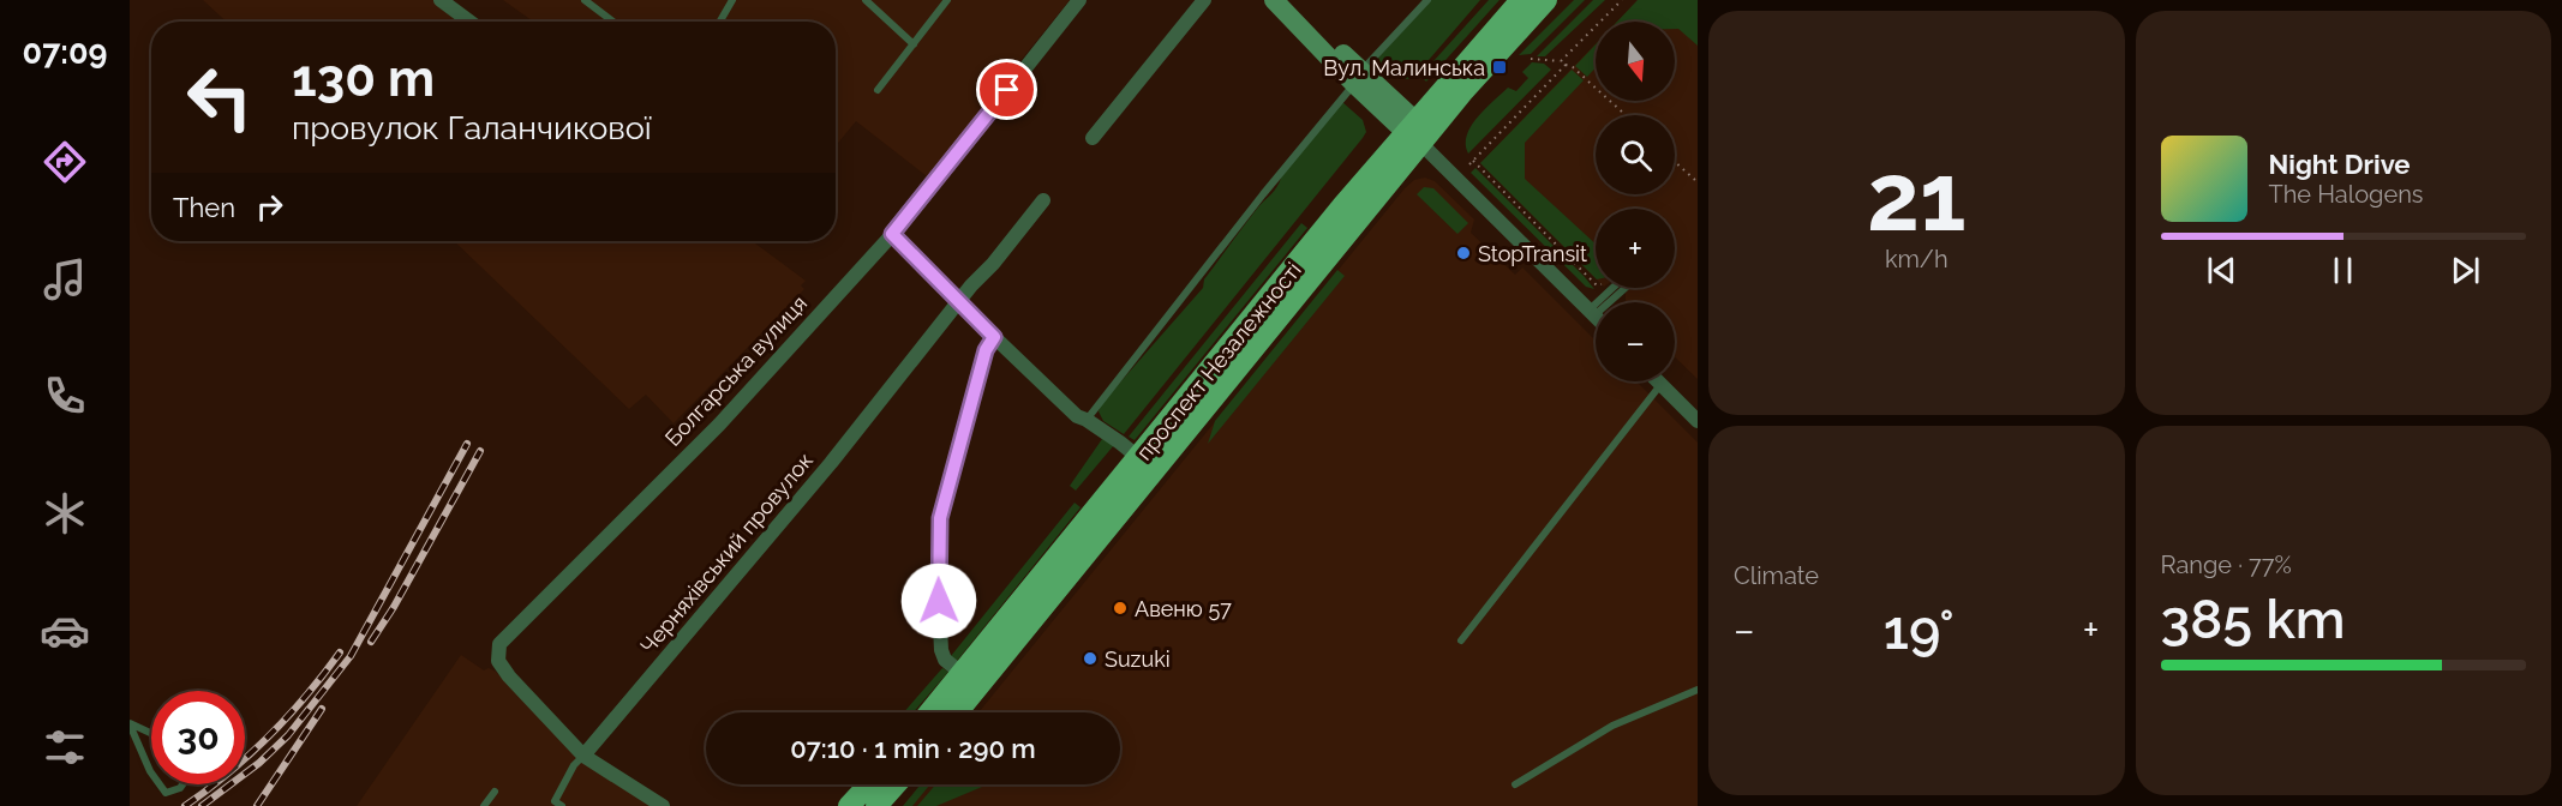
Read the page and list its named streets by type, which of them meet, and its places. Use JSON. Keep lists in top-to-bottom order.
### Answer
{
  "streets": {
    "main road": ["проспект Незалежності"],
    "street": ["Болгарська вулиця", "Черняхівський провулок"]
  },
  "crossings": [
    ["Болгарська вулиця", "Черняхівський провулок"]
  ],
  "places": {
    "transit": ["Вул. Малинська"],
    "other": ["StopTransit", "Авеню 57", "Suzuki"]
  },
  "north": "bottom",
  "page": {
    "tabs": "07:09",
    "tile": [
      ["21", "km/h"],
      "Climate",
      ["Range · 77%", "385 km"]
    ],
    "map_buttons": ["+", "−"],
    "turn": ["130 m", "провулок Галанчикової"],
    "song": ["Night Drive", "The Halogens"],
    "then": "Then",
    "heat": ["−", "19°", "+"],
    "limit": "30",
    "trip": "07:10 · 1 min · 290 m"
  }
}
